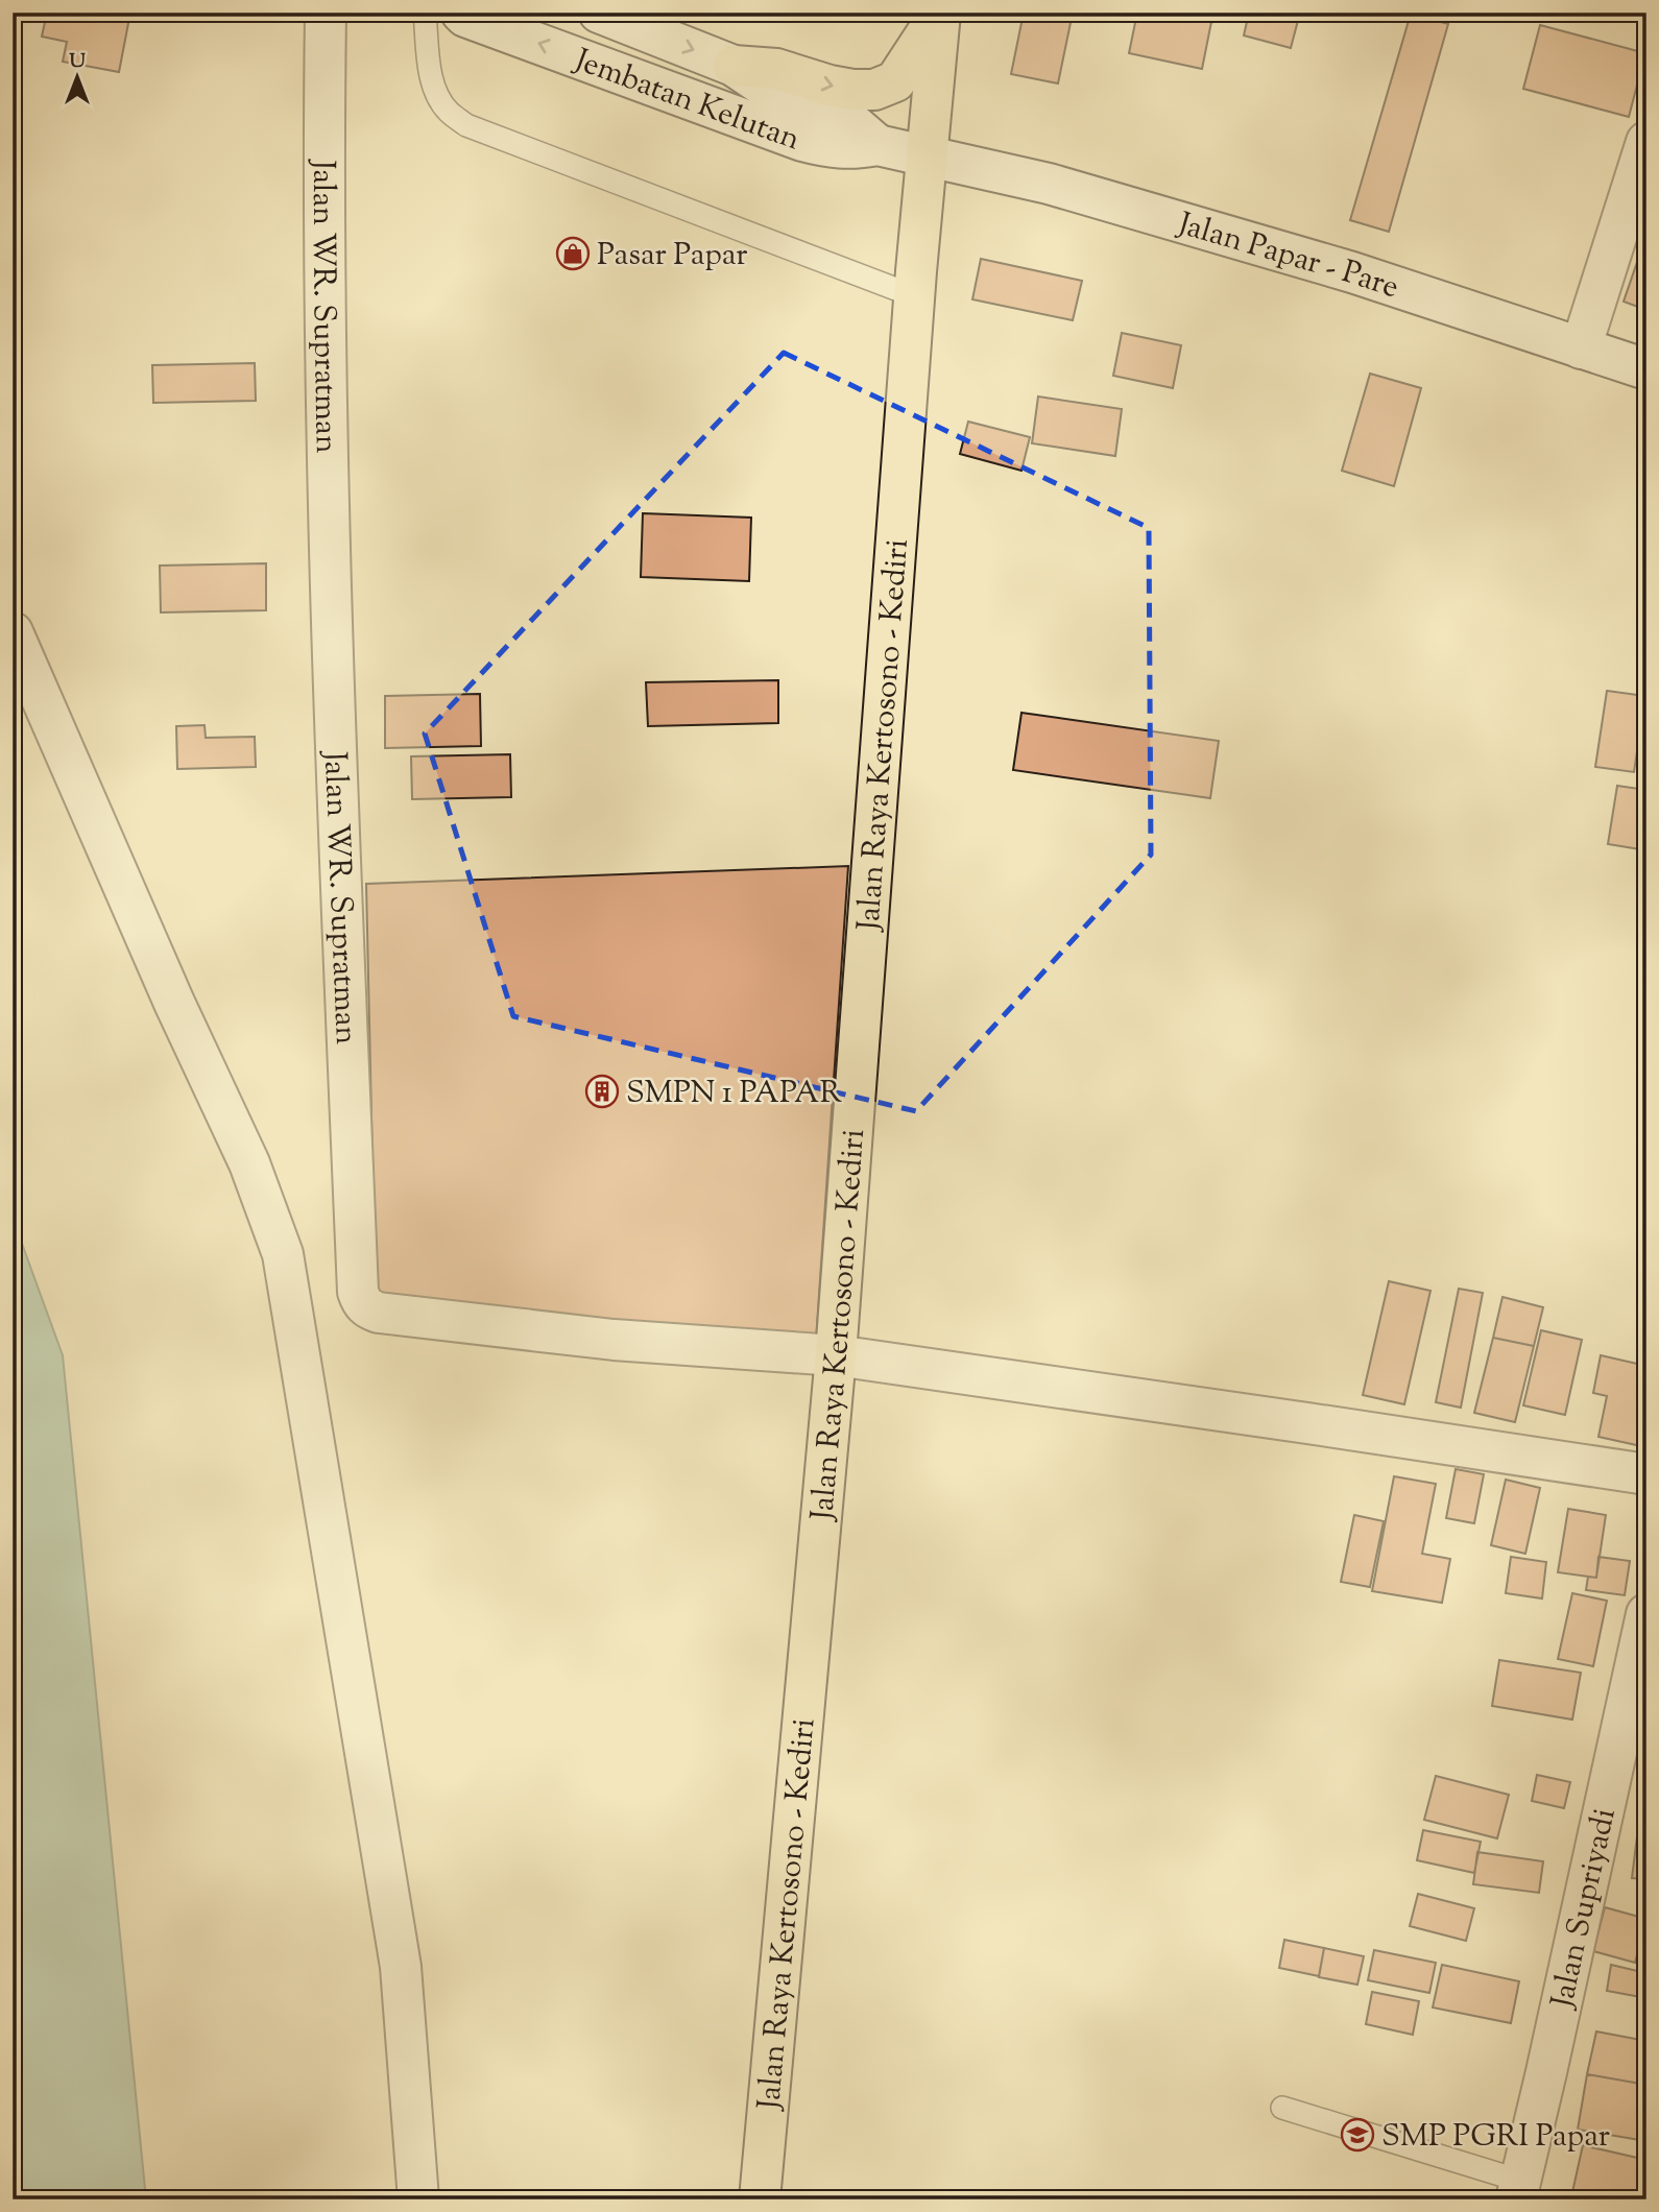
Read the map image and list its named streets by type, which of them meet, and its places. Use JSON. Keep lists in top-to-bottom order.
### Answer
{
  "streets": {
    "highway": ["Jalan Raya Kertosono - Kediri"],
    "street": [
      "Jembatan Kelutan",
      "Jalan Papar - Pare",
      "Jalan WR. Supratman",
      "Jalan Supriyadi"
    ]
  },
  "crossings": [
    ["Jembatan Kelutan", "Jalan Papar - Pare"],
    ["Jembatan Kelutan", "Jalan Raya Kertosono - Kediri"],
    ["Jalan Papar - Pare", "Jalan Raya Kertosono - Kediri"],
    ["Jalan WR. Supratman", "Jalan Raya Kertosono - Kediri"]
  ],
  "places": {
    "shop": ["Pasar Papar"],
    "building": ["SMPN 1 PAPAR"],
    "school or university": ["SMP PGRI Papar"]
  },
  "north": "top"
}
